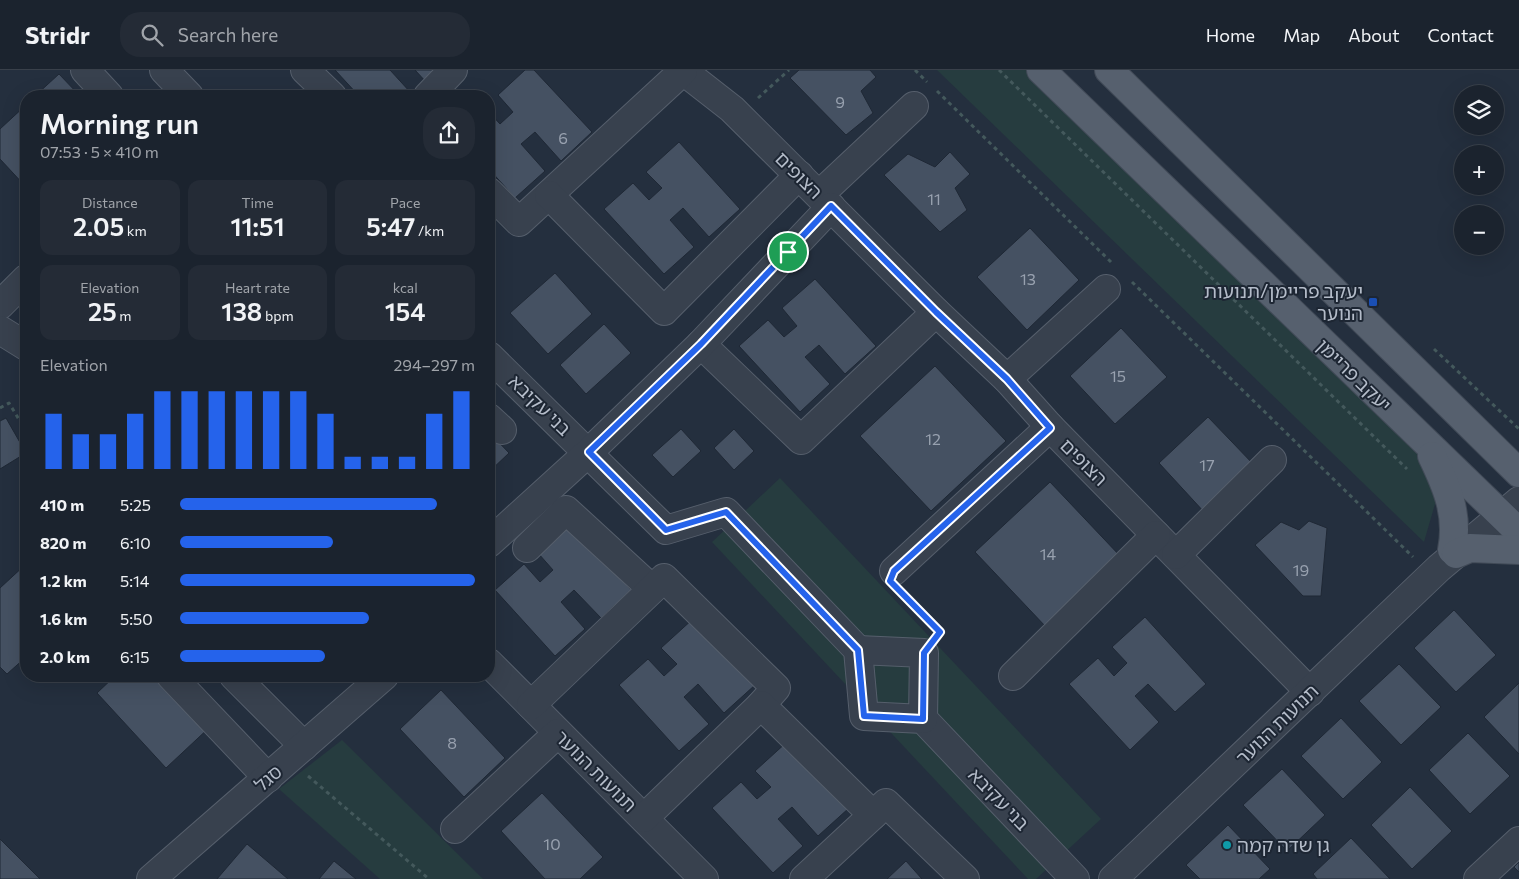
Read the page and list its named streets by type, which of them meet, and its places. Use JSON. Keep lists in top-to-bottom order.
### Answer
{
  "streets": {
    "main road": ["יעקב פריימן"],
    "street": [
      "הצופים",
      "בני עקיבא",
      "תנועות הנוער",
      "סגל"
    ]
  },
  "crossings": [
    ["הצופים", "תנועות הנוער"],
    ["יעקב פריימן", "תנועות הנוער"]
  ],
  "places": {
    "transit": ["יעקב פריימן/תנועות הנוער"],
    "other": ["גן שדה קמה"]
  },
  "house_numbers": [
    "9",
    "6",
    "11",
    "13",
    "15",
    "12",
    "17",
    "14",
    "19",
    "8",
    "10"
  ],
  "page": {
    "header": "Stridr",
    "search": "Search here",
    "nav": [
      "Home",
      "Map",
      "About",
      "Contact"
    ],
    "map_buttons": ["+", "−"],
    "heading": ["Morning run", "07:53 · 5 × 410 m"],
    "stats": [
      ["Distance", "2.05 km"],
      ["Time", "11:51"],
      ["Pace", "5:47 /km"],
      ["Elevation", "25 m"],
      ["Heart rate", "138 bpm"],
      ["kcal", "154"]
    ],
    "chart": ["Elevation", "294–297 m"],
    "list": [
      {
        "name": "410 m",
        "note": "5:25"
      },
      {
        "name": "820 m",
        "note": "6:10"
      },
      {
        "name": "1.2 km",
        "note": "5:14"
      },
      {
        "name": "1.6 km",
        "note": "5:50"
      },
      {
        "name": "2.0 km",
        "note": "6:15"
      }
    ]
  }
}
